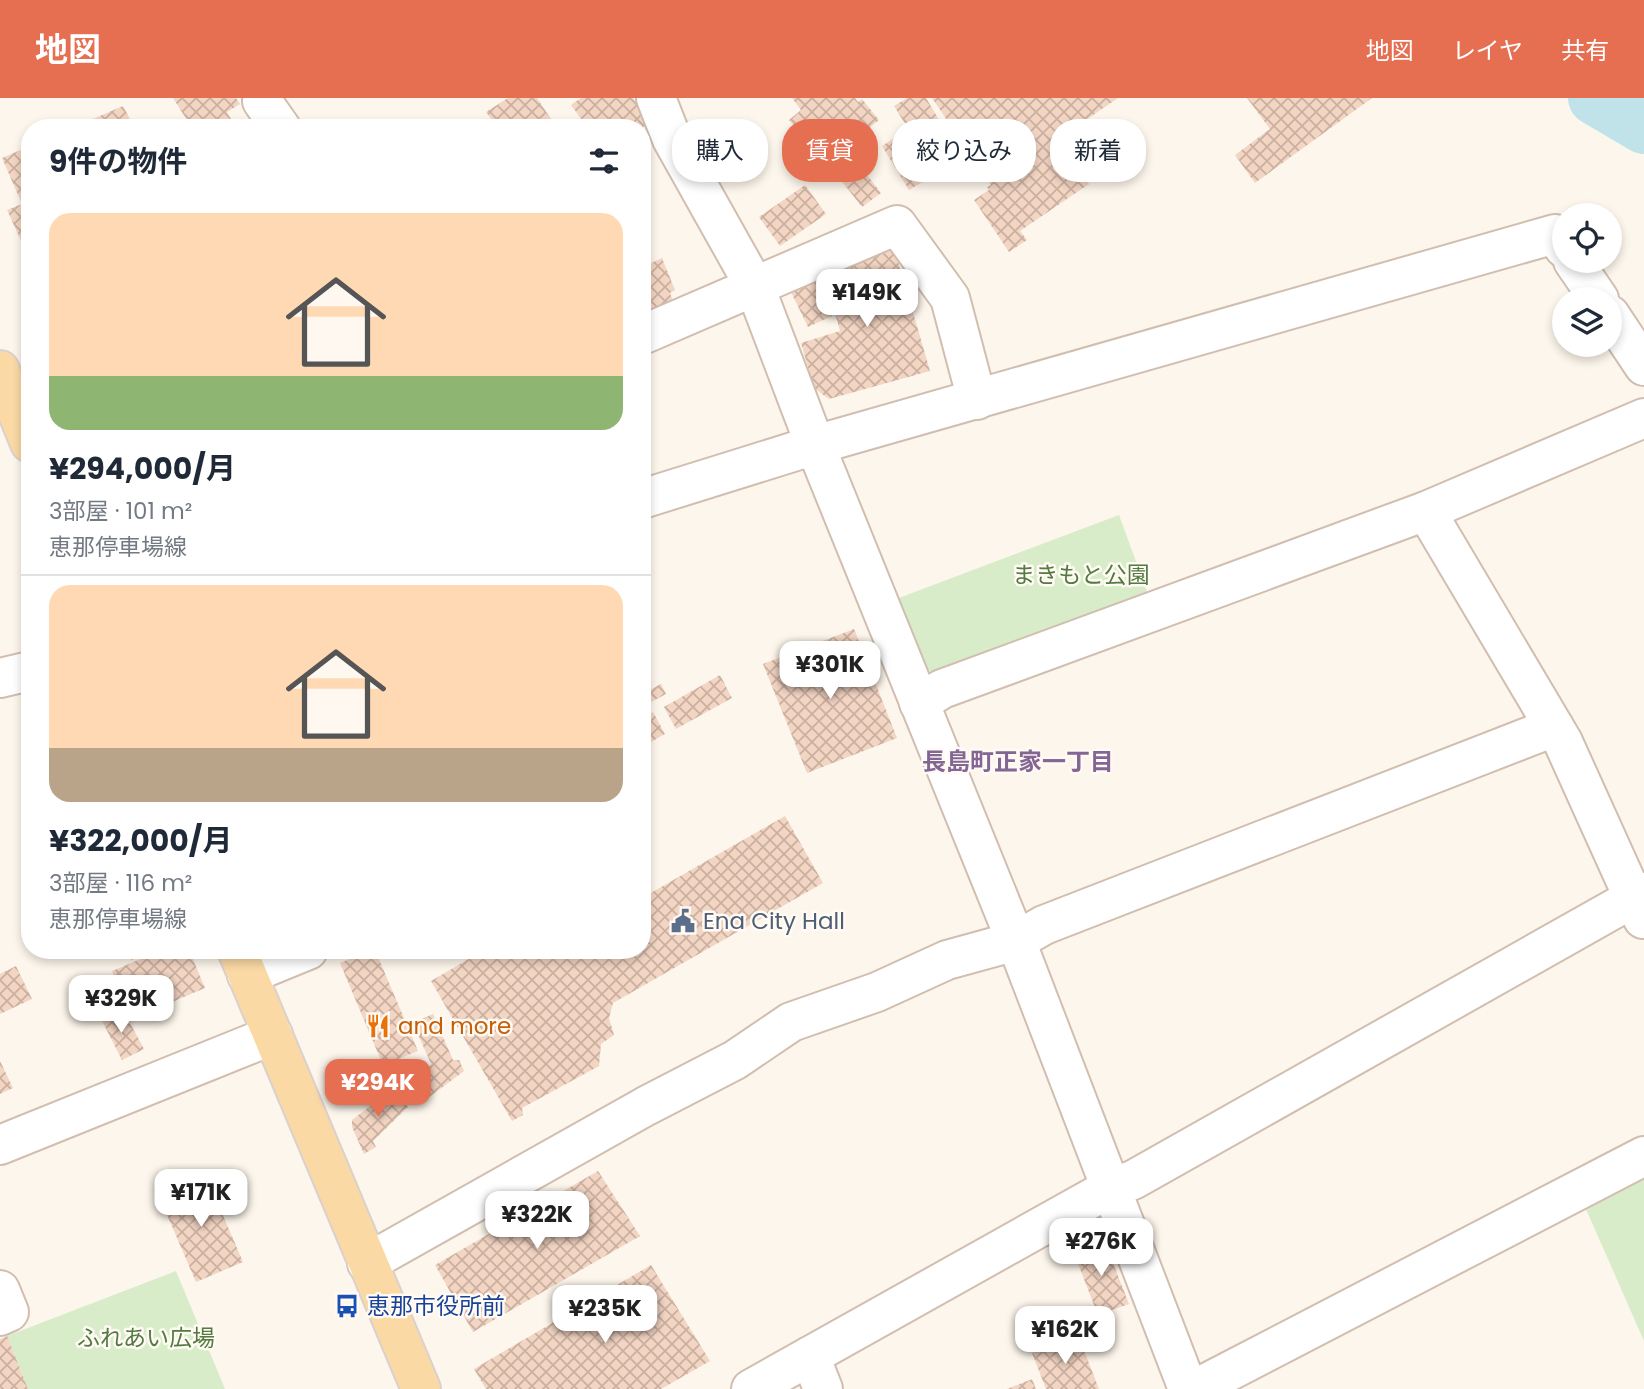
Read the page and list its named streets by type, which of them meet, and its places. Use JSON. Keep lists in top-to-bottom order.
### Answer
{
  "districts": ["長島町正家一丁目"],
  "parks": ["まきもと公園", "ふれあい広場"],
  "places": {
    "public building": ["Ena City Hall"],
    "restaurant": ["and more"],
    "bus stop": ["恵那市役所前"]
  },
  "page": {
    "header": "地図",
    "nav": ["地図", "レイヤ", "共有"],
    "chip": [
      "購入",
      "賃貸",
      "絞り込み",
      "新着"
    ],
    "heading": "9件の物件",
    "list": [
      {
        "name": "¥294,000/月",
        "note": "3部屋 · 101 m² · 恵那停車場線"
      },
      {
        "name": "¥322,000/月",
        "note": "3部屋 · 116 m² · 恵那停車場線"
      }
    ],
    "price": [
      "¥149K",
      "¥301K",
      "¥329K",
      "¥294K",
      "¥171K",
      "¥322K",
      "¥276K",
      "¥235K",
      "¥162K"
    ]
  }
}
